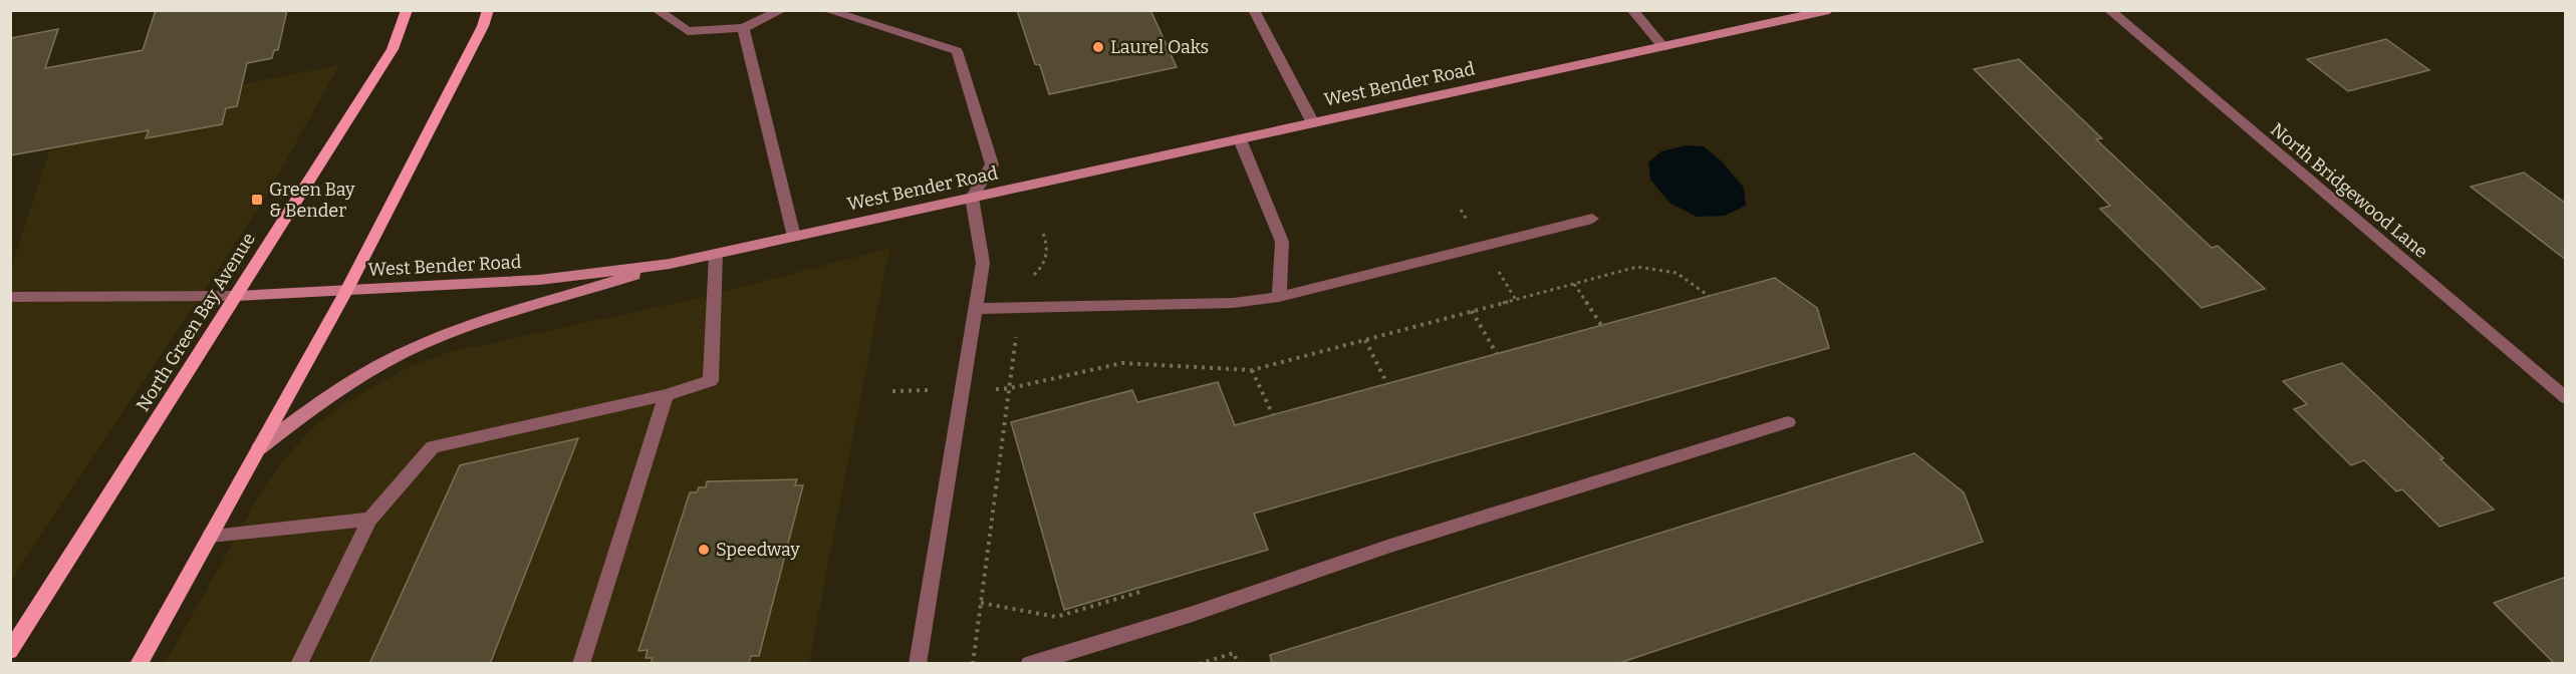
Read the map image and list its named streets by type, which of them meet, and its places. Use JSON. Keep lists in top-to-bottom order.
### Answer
{
  "streets": {
    "main road": ["North Green Bay Avenue"],
    "street": ["West Bender Road", "North Bridgewood Lane"]
  },
  "crossings": [
    ["West Bender Road", "North Green Bay Avenue"]
  ],
  "places": {
    "other": ["Laurel Oaks", "Speedway"],
    "transit": ["Green Bay & Bender"]
  }
}
